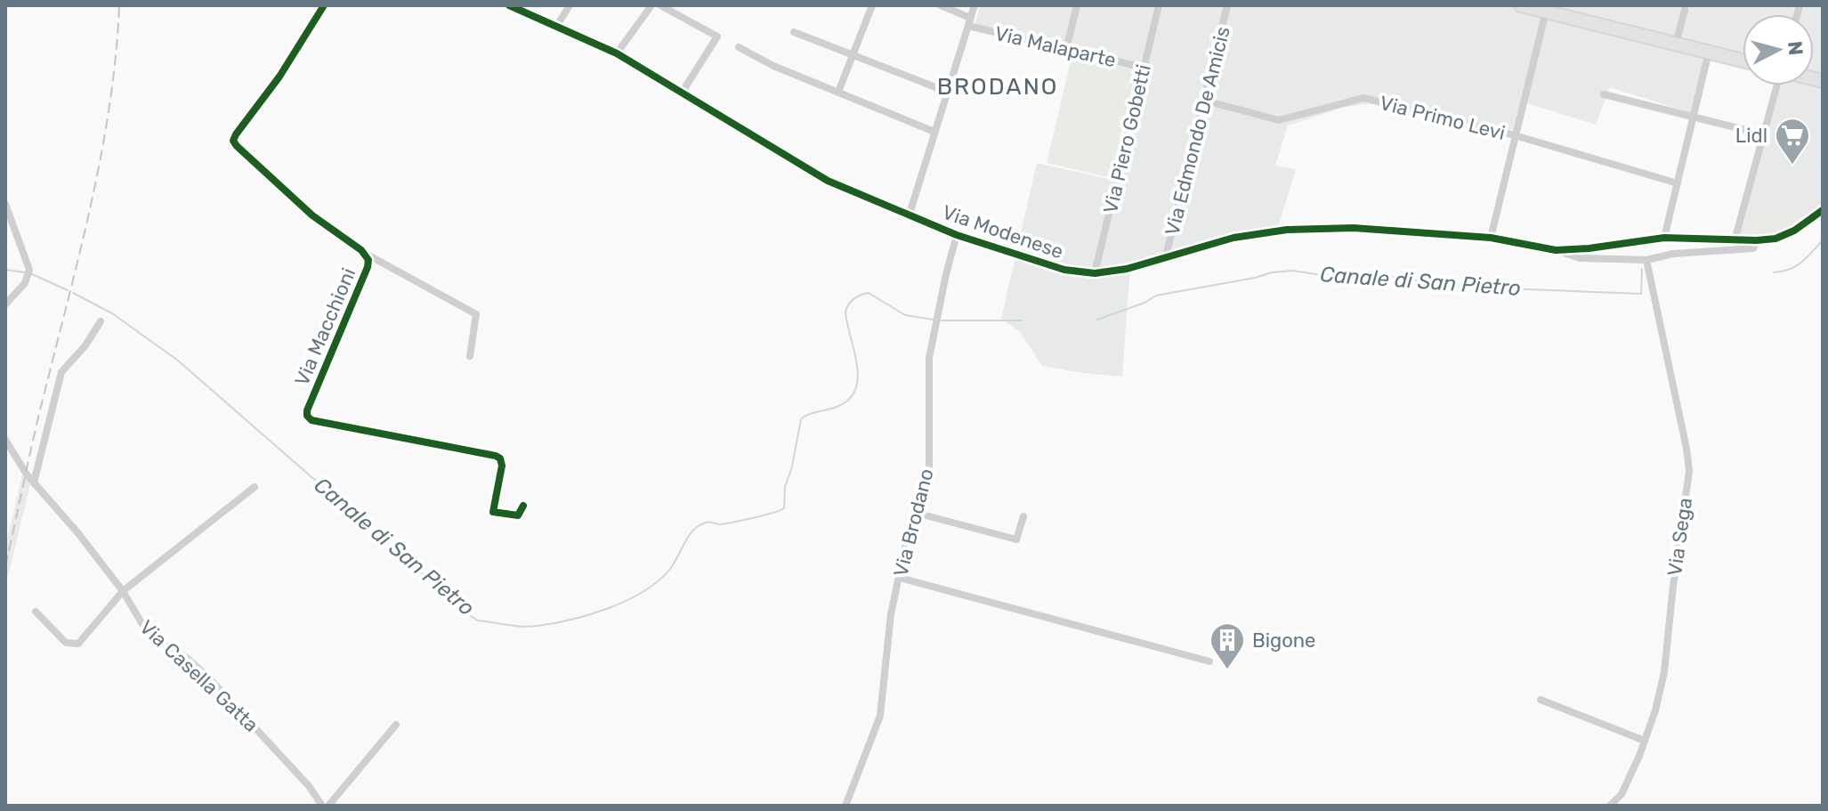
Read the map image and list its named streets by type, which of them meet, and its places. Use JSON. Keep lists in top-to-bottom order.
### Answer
{
  "streets": {
    "street": [
      "Via Malaparte",
      "Via Primo Levi",
      "Via Edmondo De Amicis",
      "Via Piero Gobetti",
      "Via Modenese",
      "Via Macchioni",
      "Via Brodano",
      "Via Sega",
      "Via Casella Gatta"
    ]
  },
  "crossings": [
    ["Via Malaparte", "Via Piero Gobetti"],
    ["Via Primo Levi", "Via Edmondo De Amicis"],
    ["Via Edmondo De Amicis", "Via Modenese"],
    ["Via Piero Gobetti", "Via Modenese"],
    ["Via Modenese", "Via Brodano"]
  ],
  "districts": ["BRODANO"],
  "water": ["Canale di San Pietro"],
  "places": {
    "supermarket": ["Lidl"],
    "building": ["Bigone"]
  },
  "north": "right"
}
